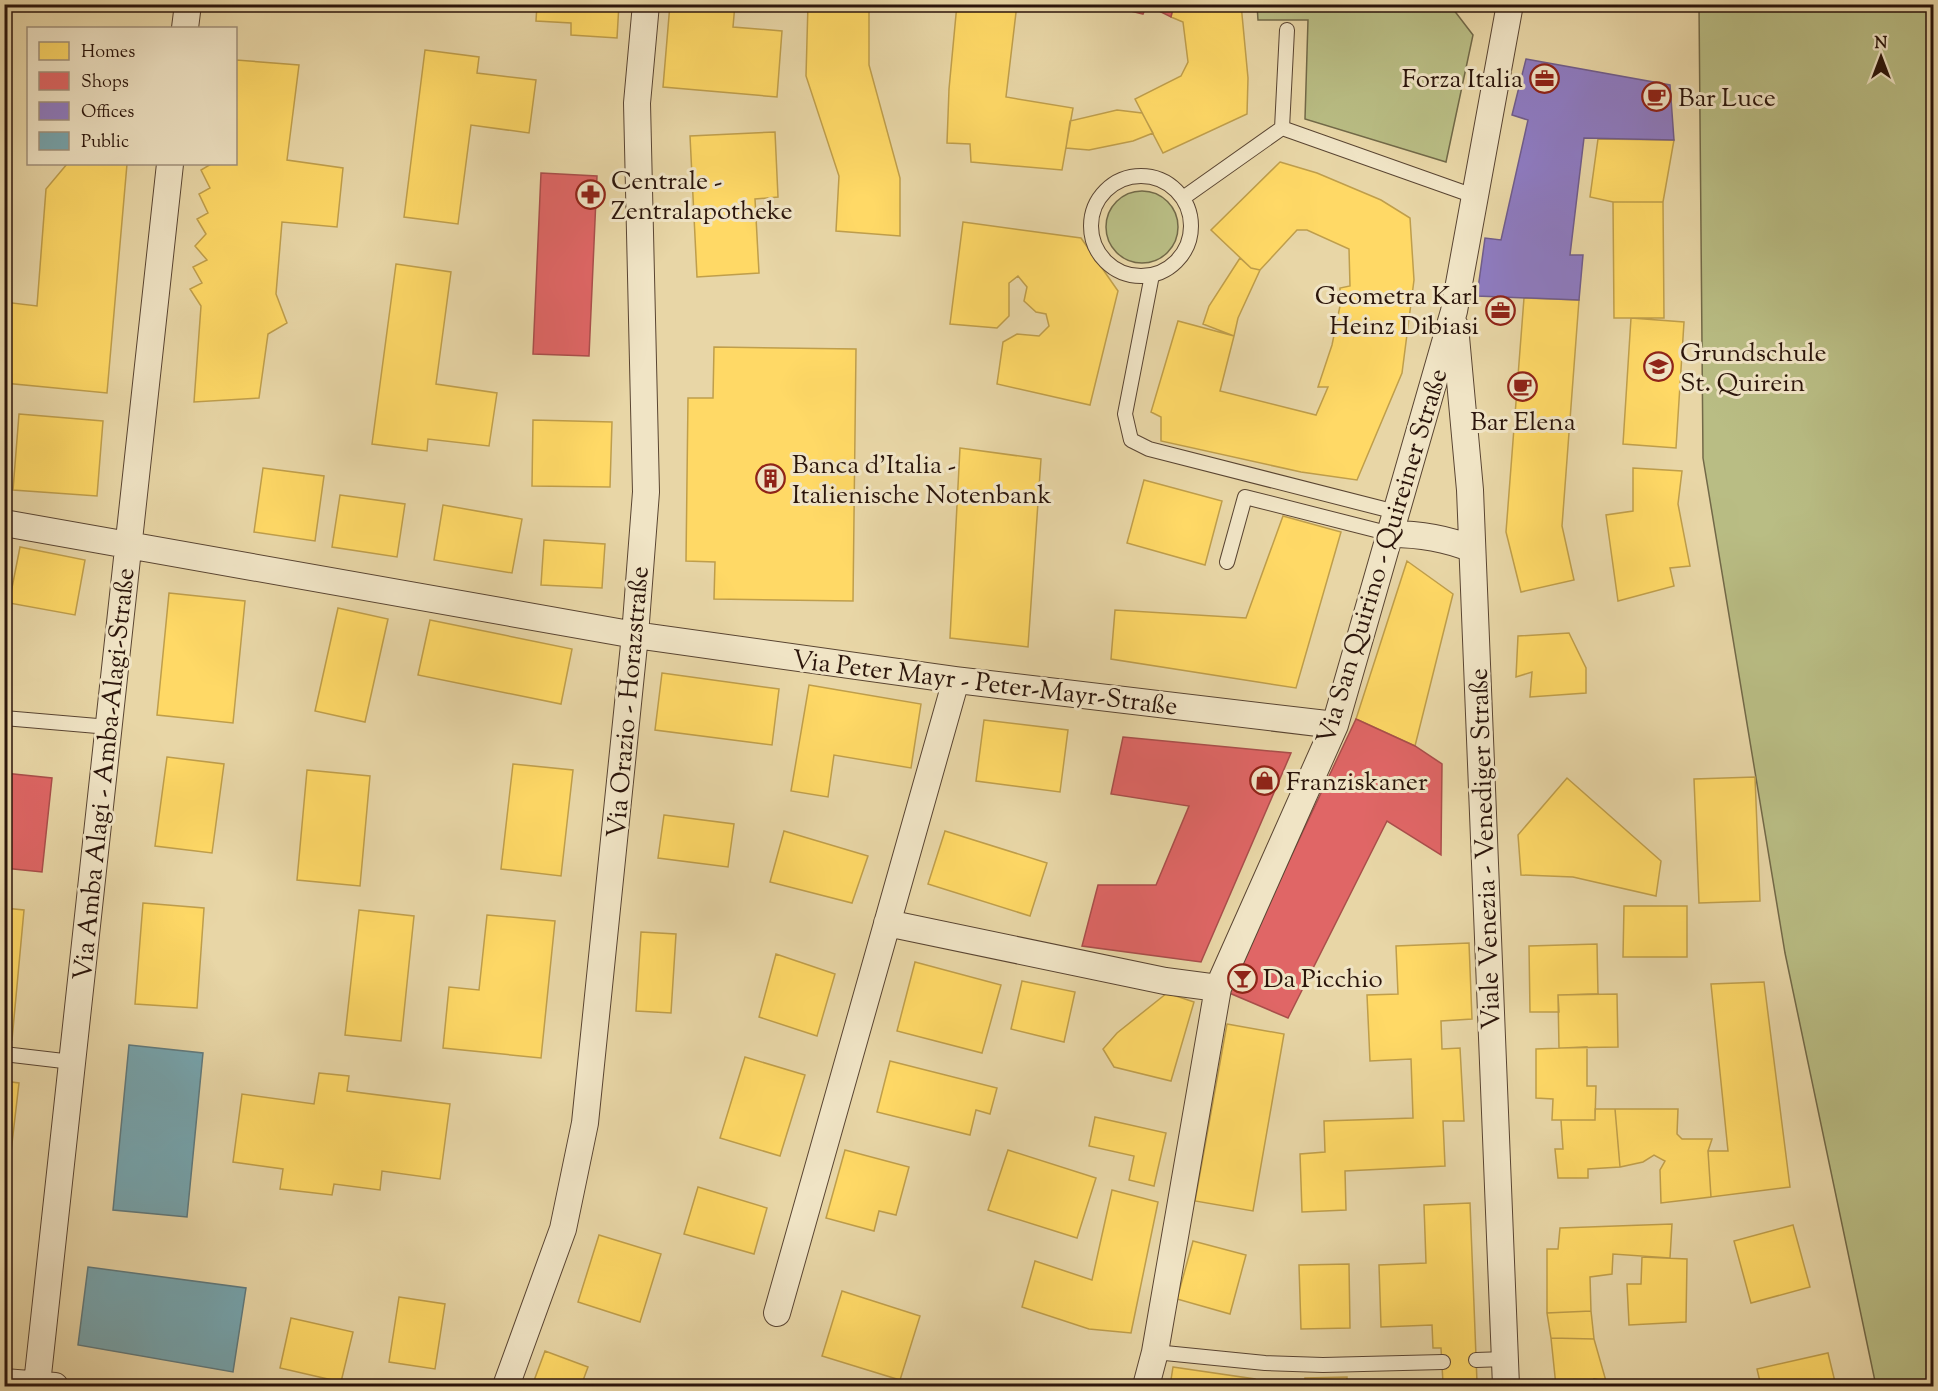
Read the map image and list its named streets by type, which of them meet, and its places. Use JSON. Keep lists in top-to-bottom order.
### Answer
{
  "streets": {
    "street": [
      "Via San Quirino - Quireiner Straße",
      "Via Peter Mayr - Peter-Mayr-Straße",
      "Via Orazio - Horazstraße",
      "Via Amba Alagi - Amba-Alagi-Straße",
      "Viale Venezia - Venediger Straße"
    ]
  },
  "crossings": [
    ["Via San Quirino - Quireiner Straße", "Via Peter Mayr - Peter-Mayr-Straße"],
    ["Via San Quirino - Quireiner Straße", "Viale Venezia - Venediger Straße"],
    ["Via Peter Mayr - Peter-Mayr-Straße", "Via Orazio - Horazstraße"],
    ["Via Peter Mayr - Peter-Mayr-Straße", "Via Amba Alagi - Amba-Alagi-Straße"]
  ],
  "places": {
    "office": ["Forza Italia", "Geometra Karl Heinz Dibiasi"],
    "cafe": ["Bar Luce", "Bar Elena"],
    "pharmacy": ["Centrale - Zentralapotheke"],
    "school or university": ["Grundschule St. Quirein"],
    "building": ["Banca d'Italia - Italienische Notenbank"],
    "shop": ["Franziskaner"],
    "bar": ["Da Picchio"]
  },
  "legend": [
    "Homes",
    "Shops",
    "Offices",
    "Public"
  ],
  "north": "top"
}
